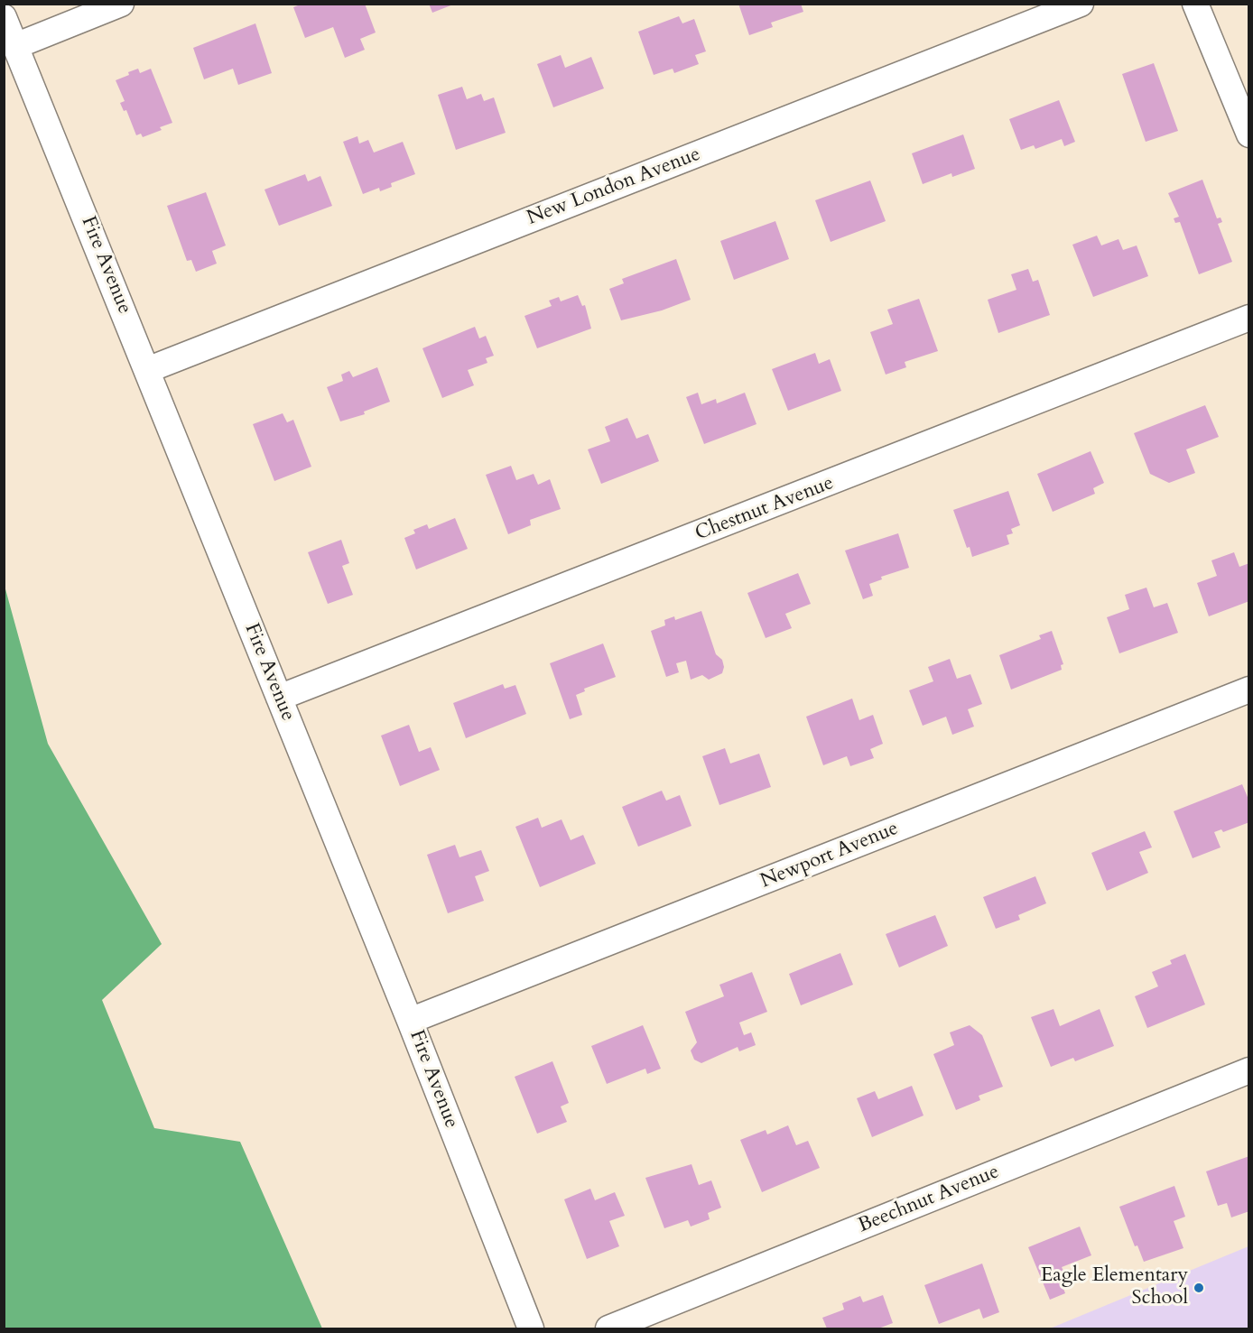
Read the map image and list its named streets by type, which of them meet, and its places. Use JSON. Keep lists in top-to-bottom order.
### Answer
{
  "streets": {
    "street": [
      "New London Avenue",
      "Fire Avenue",
      "Chestnut Avenue",
      "Newport Avenue",
      "Beechnut Avenue"
    ]
  },
  "crossings": [
    ["New London Avenue", "Fire Avenue"],
    ["Fire Avenue", "Chestnut Avenue"],
    ["Fire Avenue", "Newport Avenue"]
  ],
  "places": ["Eagle Elementary School"]
}
